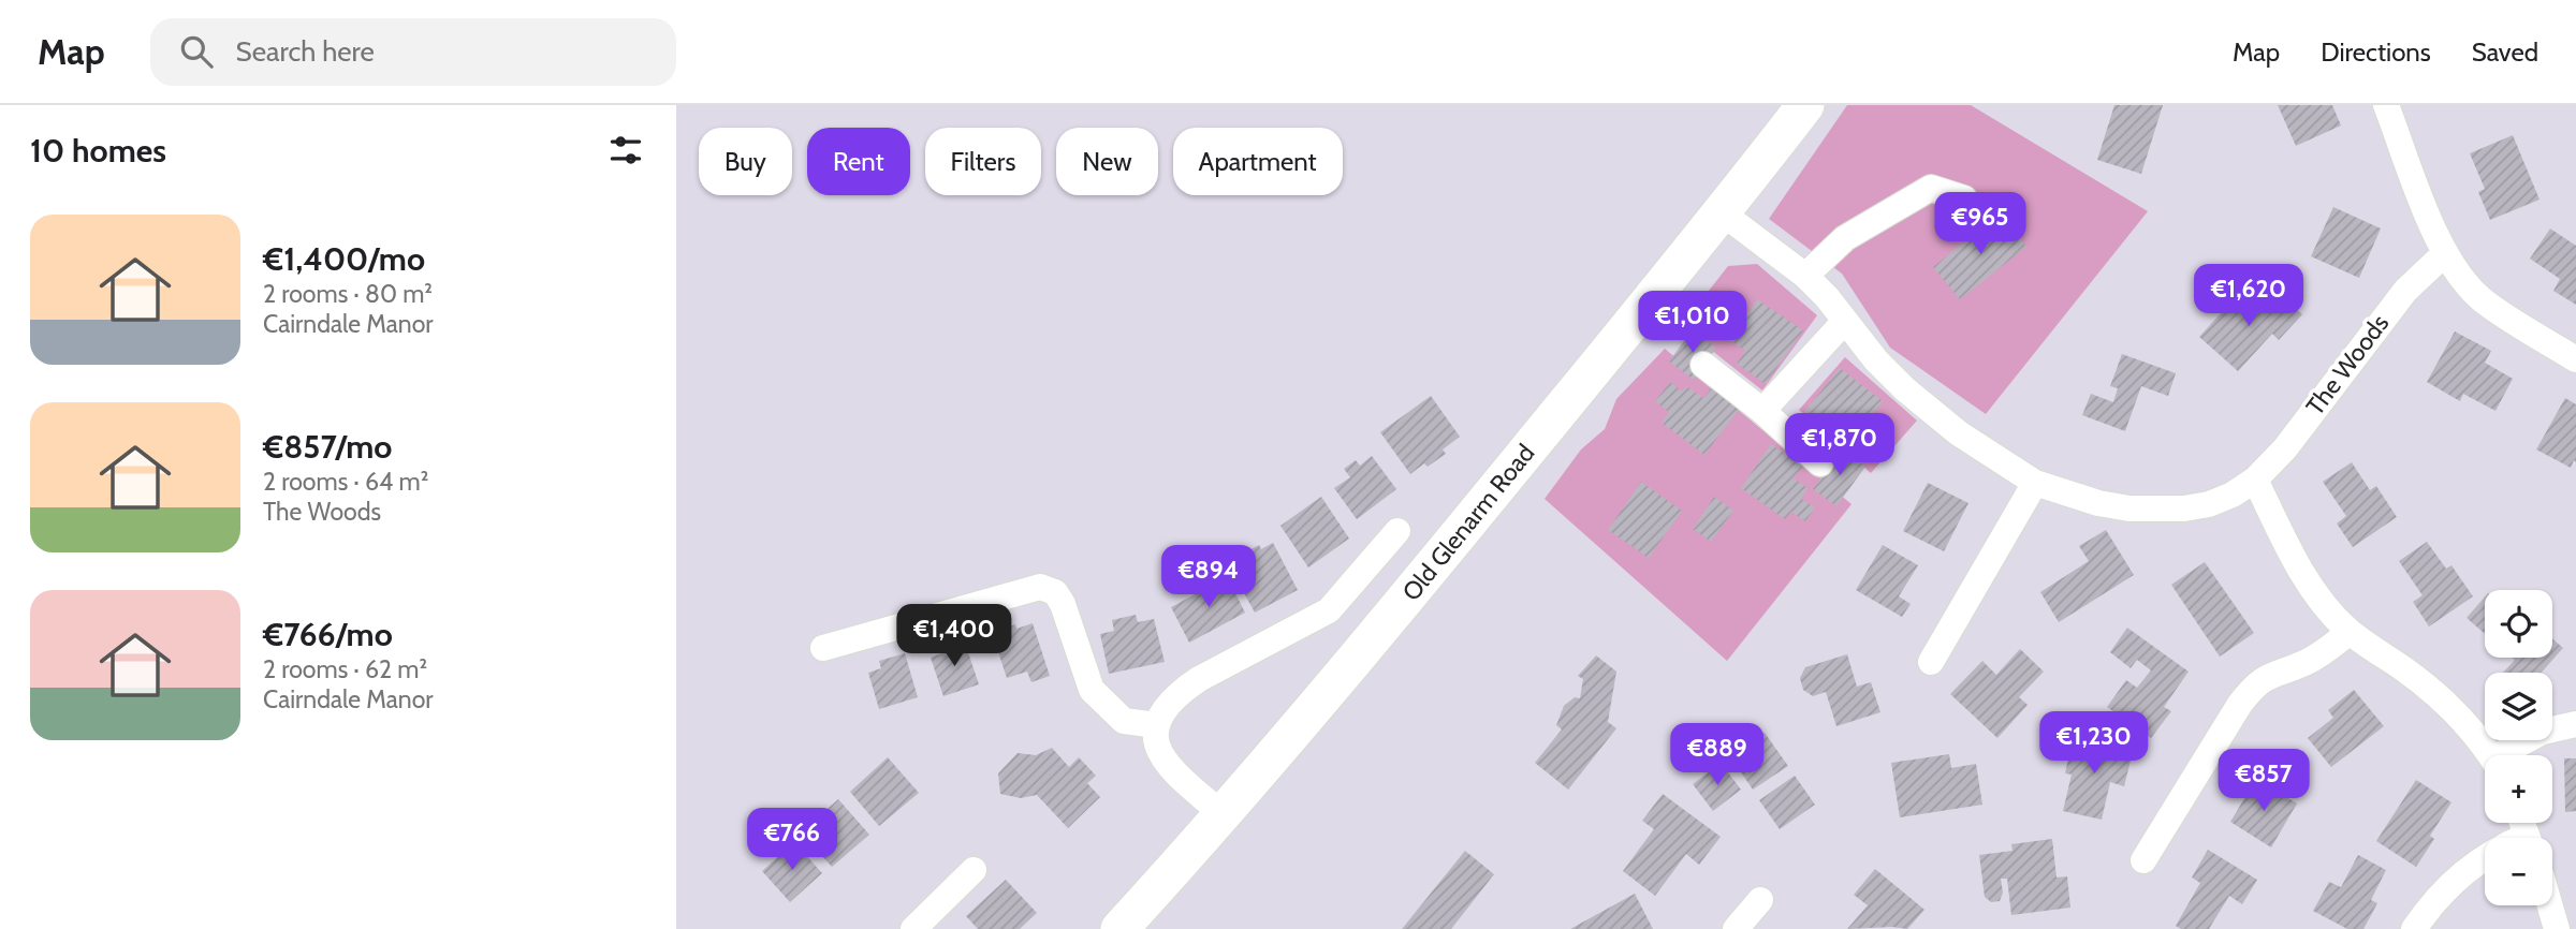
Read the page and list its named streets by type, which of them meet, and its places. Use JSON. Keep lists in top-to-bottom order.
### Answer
{
  "streets": {
    "street": ["The Woods", "Old Glenarm Road"]
  },
  "crossings": [
    ["The Woods", "Old Glenarm Road"]
  ],
  "page": {
    "header": "Map",
    "search": "Search here",
    "nav": ["Map", "Directions", "Saved"],
    "heading": "10 homes",
    "chip": [
      "Buy",
      "Rent",
      "Filters",
      "New",
      "Apartment"
    ],
    "price": [
      "€965",
      "€1,620",
      "€1,010",
      "€1,870",
      "€894",
      "€1,400",
      "€1,230",
      "€889",
      "€857",
      "€766"
    ],
    "list": [
      {
        "name": "€1,400/mo",
        "note": "2 rooms · 80 m² · Cairndale Manor"
      },
      {
        "name": "€857/mo",
        "note": "2 rooms · 64 m² · The Woods"
      },
      {
        "name": "€766/mo",
        "note": "2 rooms · 62 m² · Cairndale Manor"
      }
    ],
    "map_buttons": ["+", "−"]
  }
}
